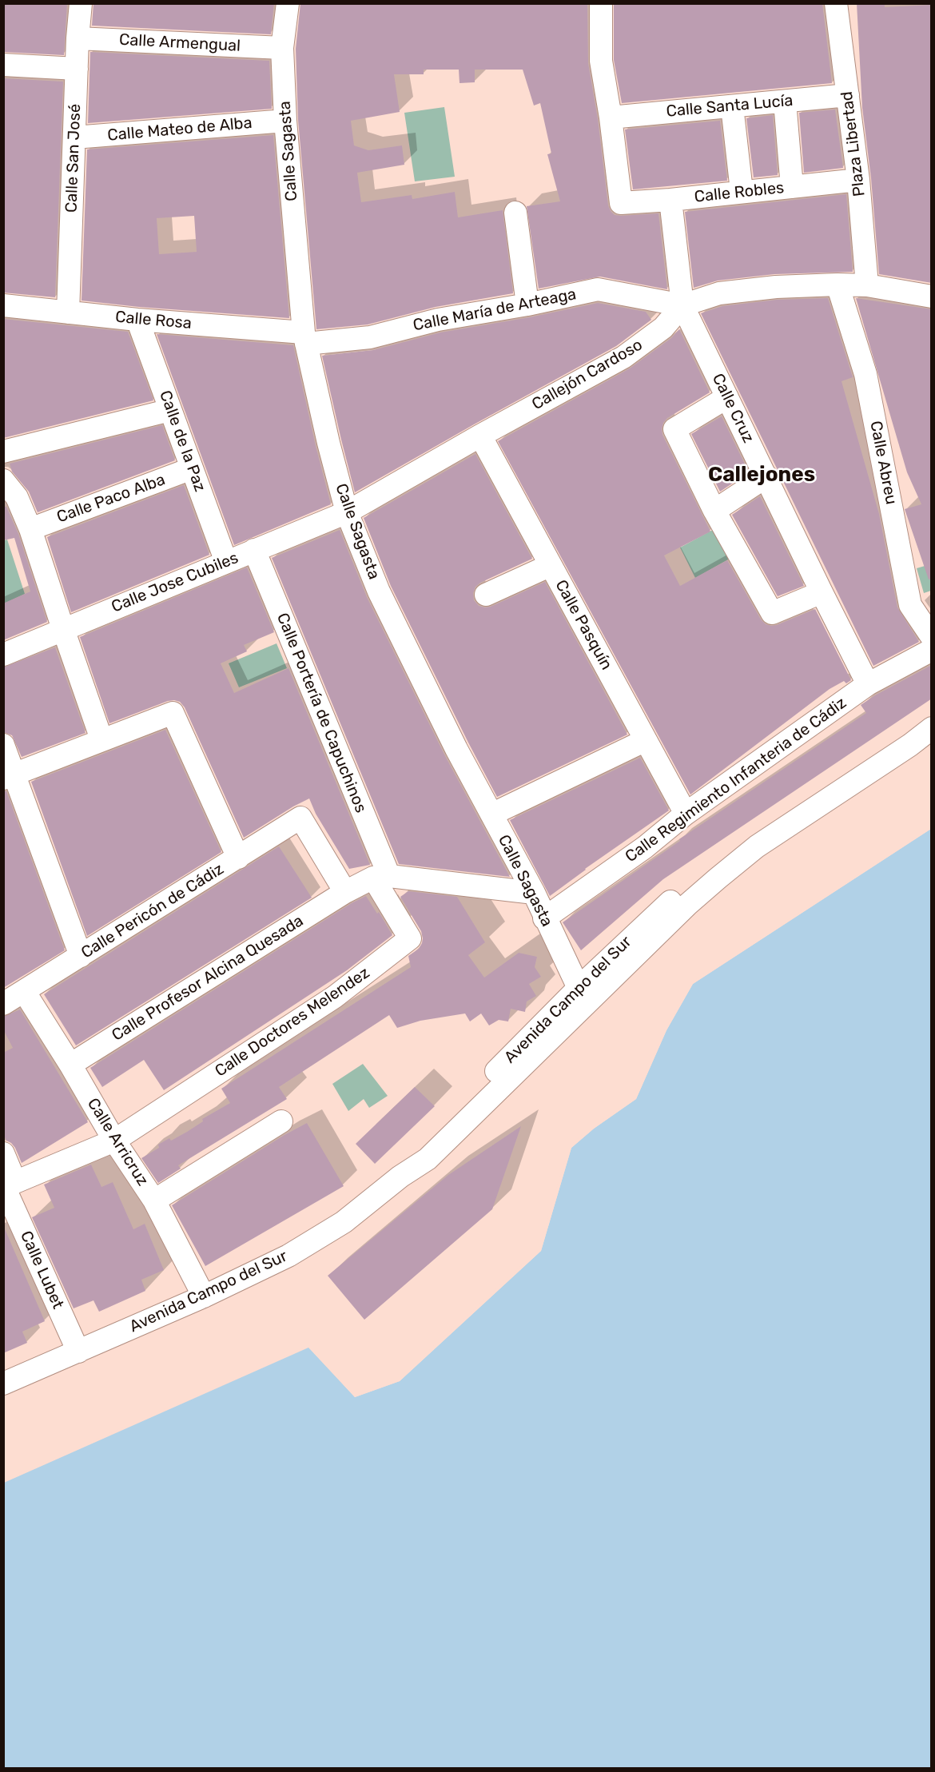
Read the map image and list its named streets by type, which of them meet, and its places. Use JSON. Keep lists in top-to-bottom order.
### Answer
{
  "streets": {
    "street": [
      "Calle Armengual",
      "Calle Santa Lucía",
      "Calle Mateo de Alba",
      "Plaza Libertad",
      "Calle Sagasta",
      "Calle San José",
      "Calle Robles",
      "Calle María de Arteaga",
      "Calle Rosa",
      "Callejón Cardoso",
      "Calle Cruz",
      "Calle de la Paz",
      "Calle Abreu",
      "Calle Paco Alba",
      "Calle Jose Cubiles",
      "Calle Pasquín",
      "Calle Portería de Capuchinos",
      "Calle Regimiento Infanteria de Cádiz",
      "Calle Pericón de Cádiz",
      "Calle Profesor Alcina Quesada",
      "Avenida Campo del Sur",
      "Calle Doctores Melendez",
      "Calle Arricruz",
      "Calle Lubet"
    ]
  },
  "crossings": [
    ["Calle Armengual", "Calle Sagasta"],
    ["Calle Armengual", "Calle San José"],
    ["Calle Santa Lucía", "Plaza Libertad"],
    ["Calle Santa Lucía", "Calle Robles"],
    ["Calle Mateo de Alba", "Calle Sagasta"],
    ["Calle Mateo de Alba", "Calle San José"],
    ["Plaza Libertad", "Calle Robles"],
    ["Calle Sagasta", "Calle María de Arteaga"],
    ["Calle Sagasta", "Calle Rosa"],
    ["Calle Sagasta", "Callejón Cardoso"],
    ["Calle Sagasta", "Calle Jose Cubiles"],
    ["Calle Sagasta", "Calle Regimiento Infanteria de Cádiz"],
    ["Calle Sagasta", "Avenida Campo del Sur"],
    ["Calle San José", "Calle Rosa"],
    ["Calle Robles", "Calle Cruz"],
    ["Calle María de Arteaga", "Calle Rosa"],
    ["Calle María de Arteaga", "Callejón Cardoso"],
    ["Calle María de Arteaga", "Calle Cruz"],
    ["Calle Rosa", "Calle de la Paz"],
    ["Callejón Cardoso", "Calle Cruz"],
    ["Callejón Cardoso", "Calle Jose Cubiles"],
    ["Callejón Cardoso", "Calle Pasquín"],
    ["Calle Cruz", "Calle Regimiento Infanteria de Cádiz"],
    ["Calle de la Paz", "Calle Paco Alba"],
    ["Calle de la Paz", "Calle Jose Cubiles"],
    ["Calle Jose Cubiles", "Calle Portería de Capuchinos"],
    ["Calle Pasquín", "Calle Regimiento Infanteria de Cádiz"],
    ["Calle Portería de Capuchinos", "Calle Profesor Alcina Quesada"],
    ["Calle Portería de Capuchinos", "Calle Doctores Melendez"],
    ["Calle Pericón de Cádiz", "Calle Profesor Alcina Quesada"],
    ["Calle Pericón de Cádiz", "Calle Arricruz"],
    ["Calle Profesor Alcina Quesada", "Calle Doctores Melendez"],
    ["Calle Profesor Alcina Quesada", "Calle Arricruz"],
    ["Avenida Campo del Sur", "Calle Arricruz"],
    ["Avenida Campo del Sur", "Calle Lubet"],
    ["Calle Doctores Melendez", "Calle Arricruz"]
  ],
  "districts": ["Callejones"]
}
